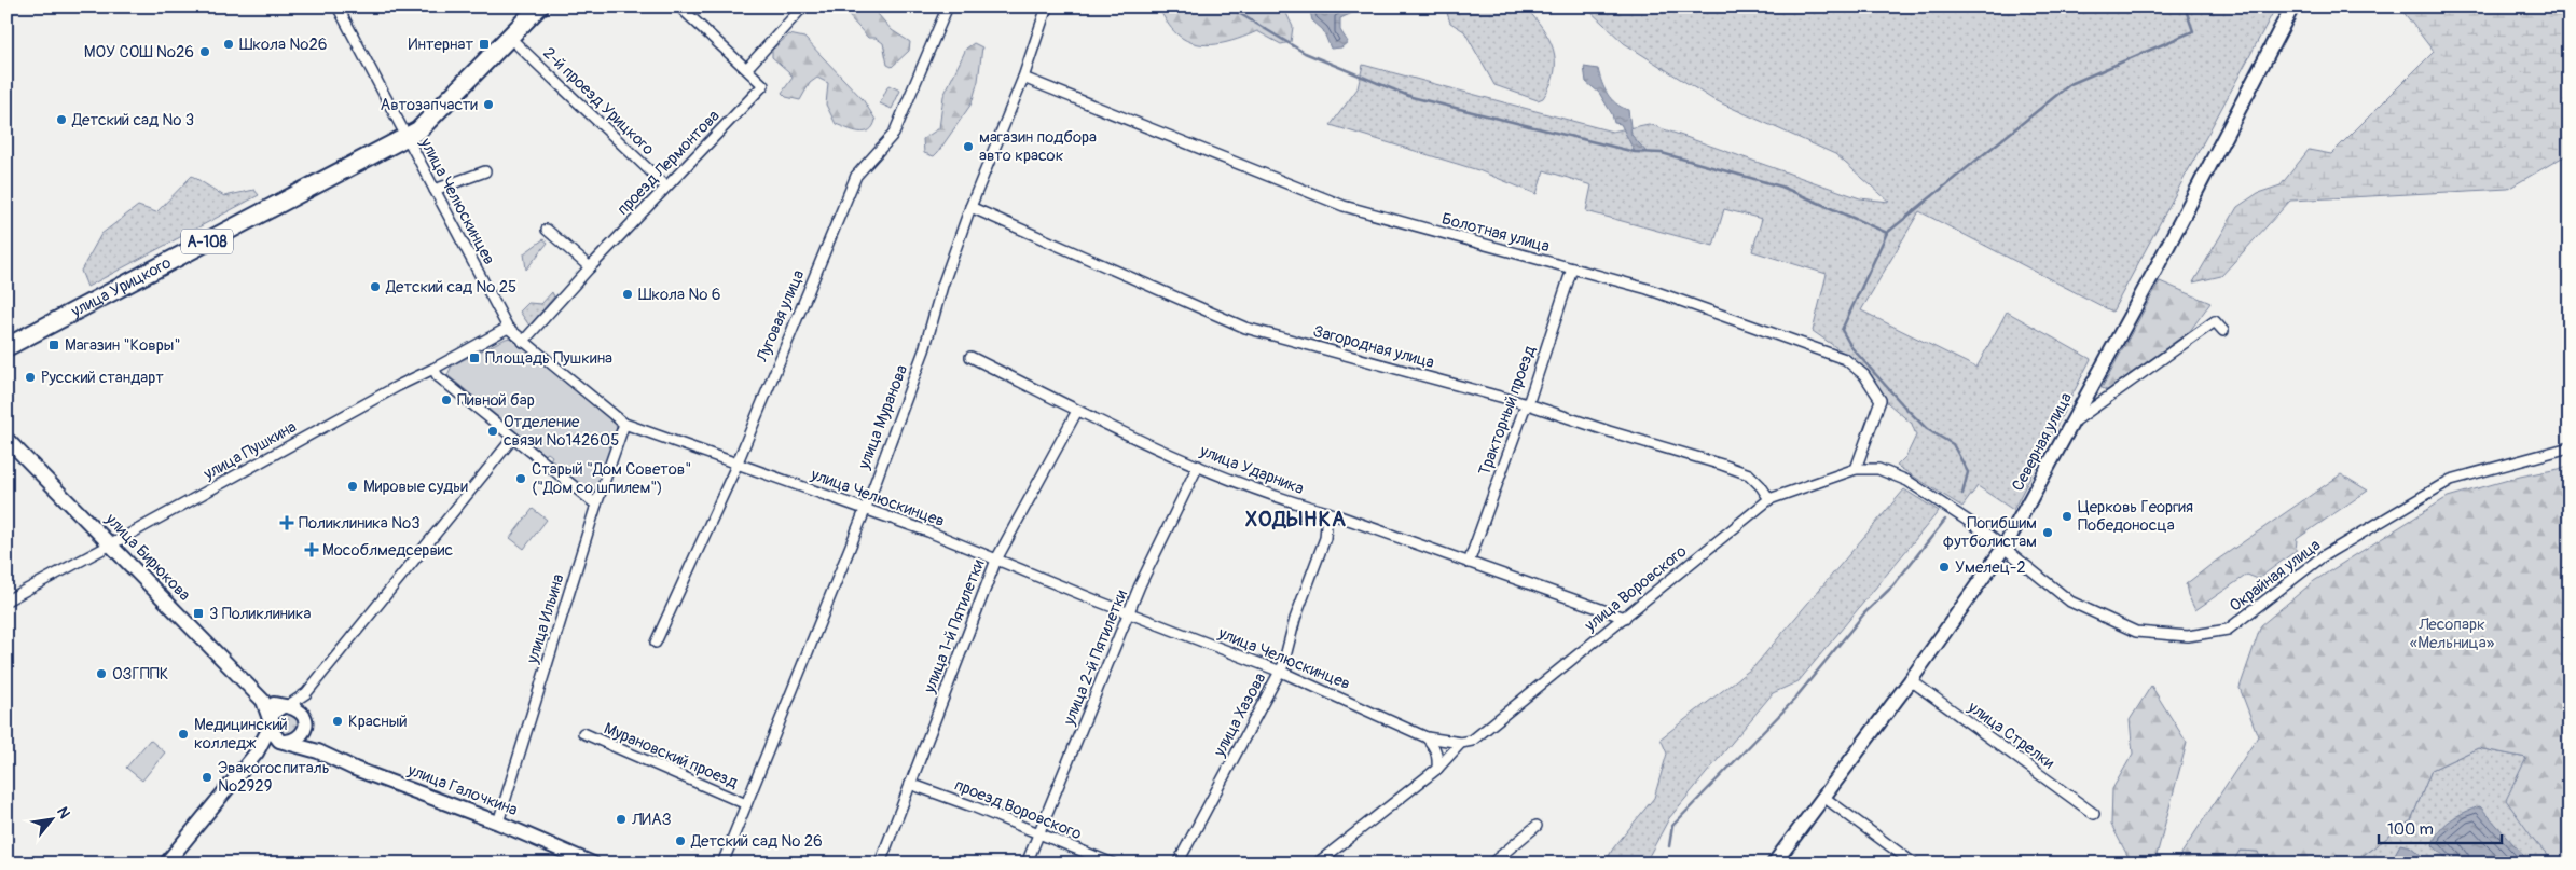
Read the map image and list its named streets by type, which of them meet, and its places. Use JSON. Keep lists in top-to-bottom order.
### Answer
{
  "streets": {
    "highway": ["А-108", "улица Урицкого"],
    "street": [
      "2-й проезд Урицкого",
      "проезд Лермонтова",
      "улица Челюскинцев",
      "Болотная улица",
      "Луговая улица",
      "Загородная улица",
      "Тракторный проезд",
      "улица Муранова",
      "Северная улица",
      "улица Пушкина",
      "улица Ударника",
      "улица Бирюкова",
      "Окрайная улица",
      "улица Воровского",
      "улица Ильина",
      "улица 1-й Пятилетки",
      "улица 2-й Пятилетки",
      "улица Хазова",
      "улица Стрелки",
      "Мурановский проезд",
      "улица Галочкина",
      "проезд Воровского"
    ]
  },
  "crossings": [
    ["2-й проезд Урицкого", "проезд Лермонтова"],
    ["2-й проезд Урицкого", "улица Урицкого"],
    ["проезд Лермонтова", "улица Челюскинцев"],
    ["улица Челюскинцев", "улица Урицкого"],
    ["улица Челюскинцев", "Луговая улица"],
    ["улица Челюскинцев", "улица Муранова"],
    ["улица Челюскинцев", "улица Пушкина"],
    ["улица Челюскинцев", "улица Воровского"],
    ["улица Челюскинцев", "улица Ильина"],
    ["улица Челюскинцев", "улица 1-й Пятилетки"],
    ["улица Челюскинцев", "улица 2-й Пятилетки"],
    ["улица Челюскинцев", "улица Хазова"],
    ["Болотная улица", "Тракторный проезд"],
    ["Болотная улица", "улица Муранова"],
    ["Болотная улица", "улица Воровского"],
    ["Загородная улица", "Тракторный проезд"],
    ["Загородная улица", "улица Муранова"],
    ["Загородная улица", "улица Воровского"],
    ["Тракторный проезд", "улица Ударника"],
    ["улица Муранова", "Мурановский проезд"],
    ["Северная улица", "Окрайная улица"],
    ["Северная улица", "улица Воровского"],
    ["Северная улица", "улица Стрелки"],
    ["улица Пушкина", "улица Бирюкова"],
    ["улица Ударника", "улица Воровского"],
    ["улица Ударника", "улица 1-й Пятилетки"],
    ["улица Ударника", "улица 2-й Пятилетки"],
    ["улица Ударника", "улица Хазова"],
    ["Окрайная улица", "улица Воровского"],
    ["улица Ильина", "улица Галочкина"],
    ["улица 1-й Пятилетки", "проезд Воровского"],
    ["улица 2-й Пятилетки", "проезд Воровского"]
  ],
  "districts": ["ХОДЫНКА"],
  "parks": ["Лесопарк «Мельница»"],
  "places": {
    "other": [
      "Школа №26",
      "МОУ СОШ №26",
      "Автозапчасти",
      "Детский сад № 3",
      "магазин подбора авто красок",
      "Детский сад № 25",
      "Школа № 6",
      "Русский стандарт",
      "Пивной бар",
      "Отделение связи №142605",
      "Старый \"Дом Советов\" (\"Дом со шпилем\")",
      "Мировые судьи",
      "Церковь Георгия Победоносца",
      "Погибшим футболистам",
      "Умелец-2",
      "ОЗГППК",
      "Красный",
      "Медицинский колледж",
      "Эвакогоспиталь №2929",
      "ЛИАЗ",
      "Детский сад № 26"
    ],
    "transit": [
      "Интернат",
      "Магазин \"Ковры\"",
      "Площадь Пушкина",
      "3 Поликлиника"
    ],
    "health": ["Поликлиника №3", "Мособлмедсервис"]
  },
  "scale_bar": "100 m",
  "north": "top right"
}
